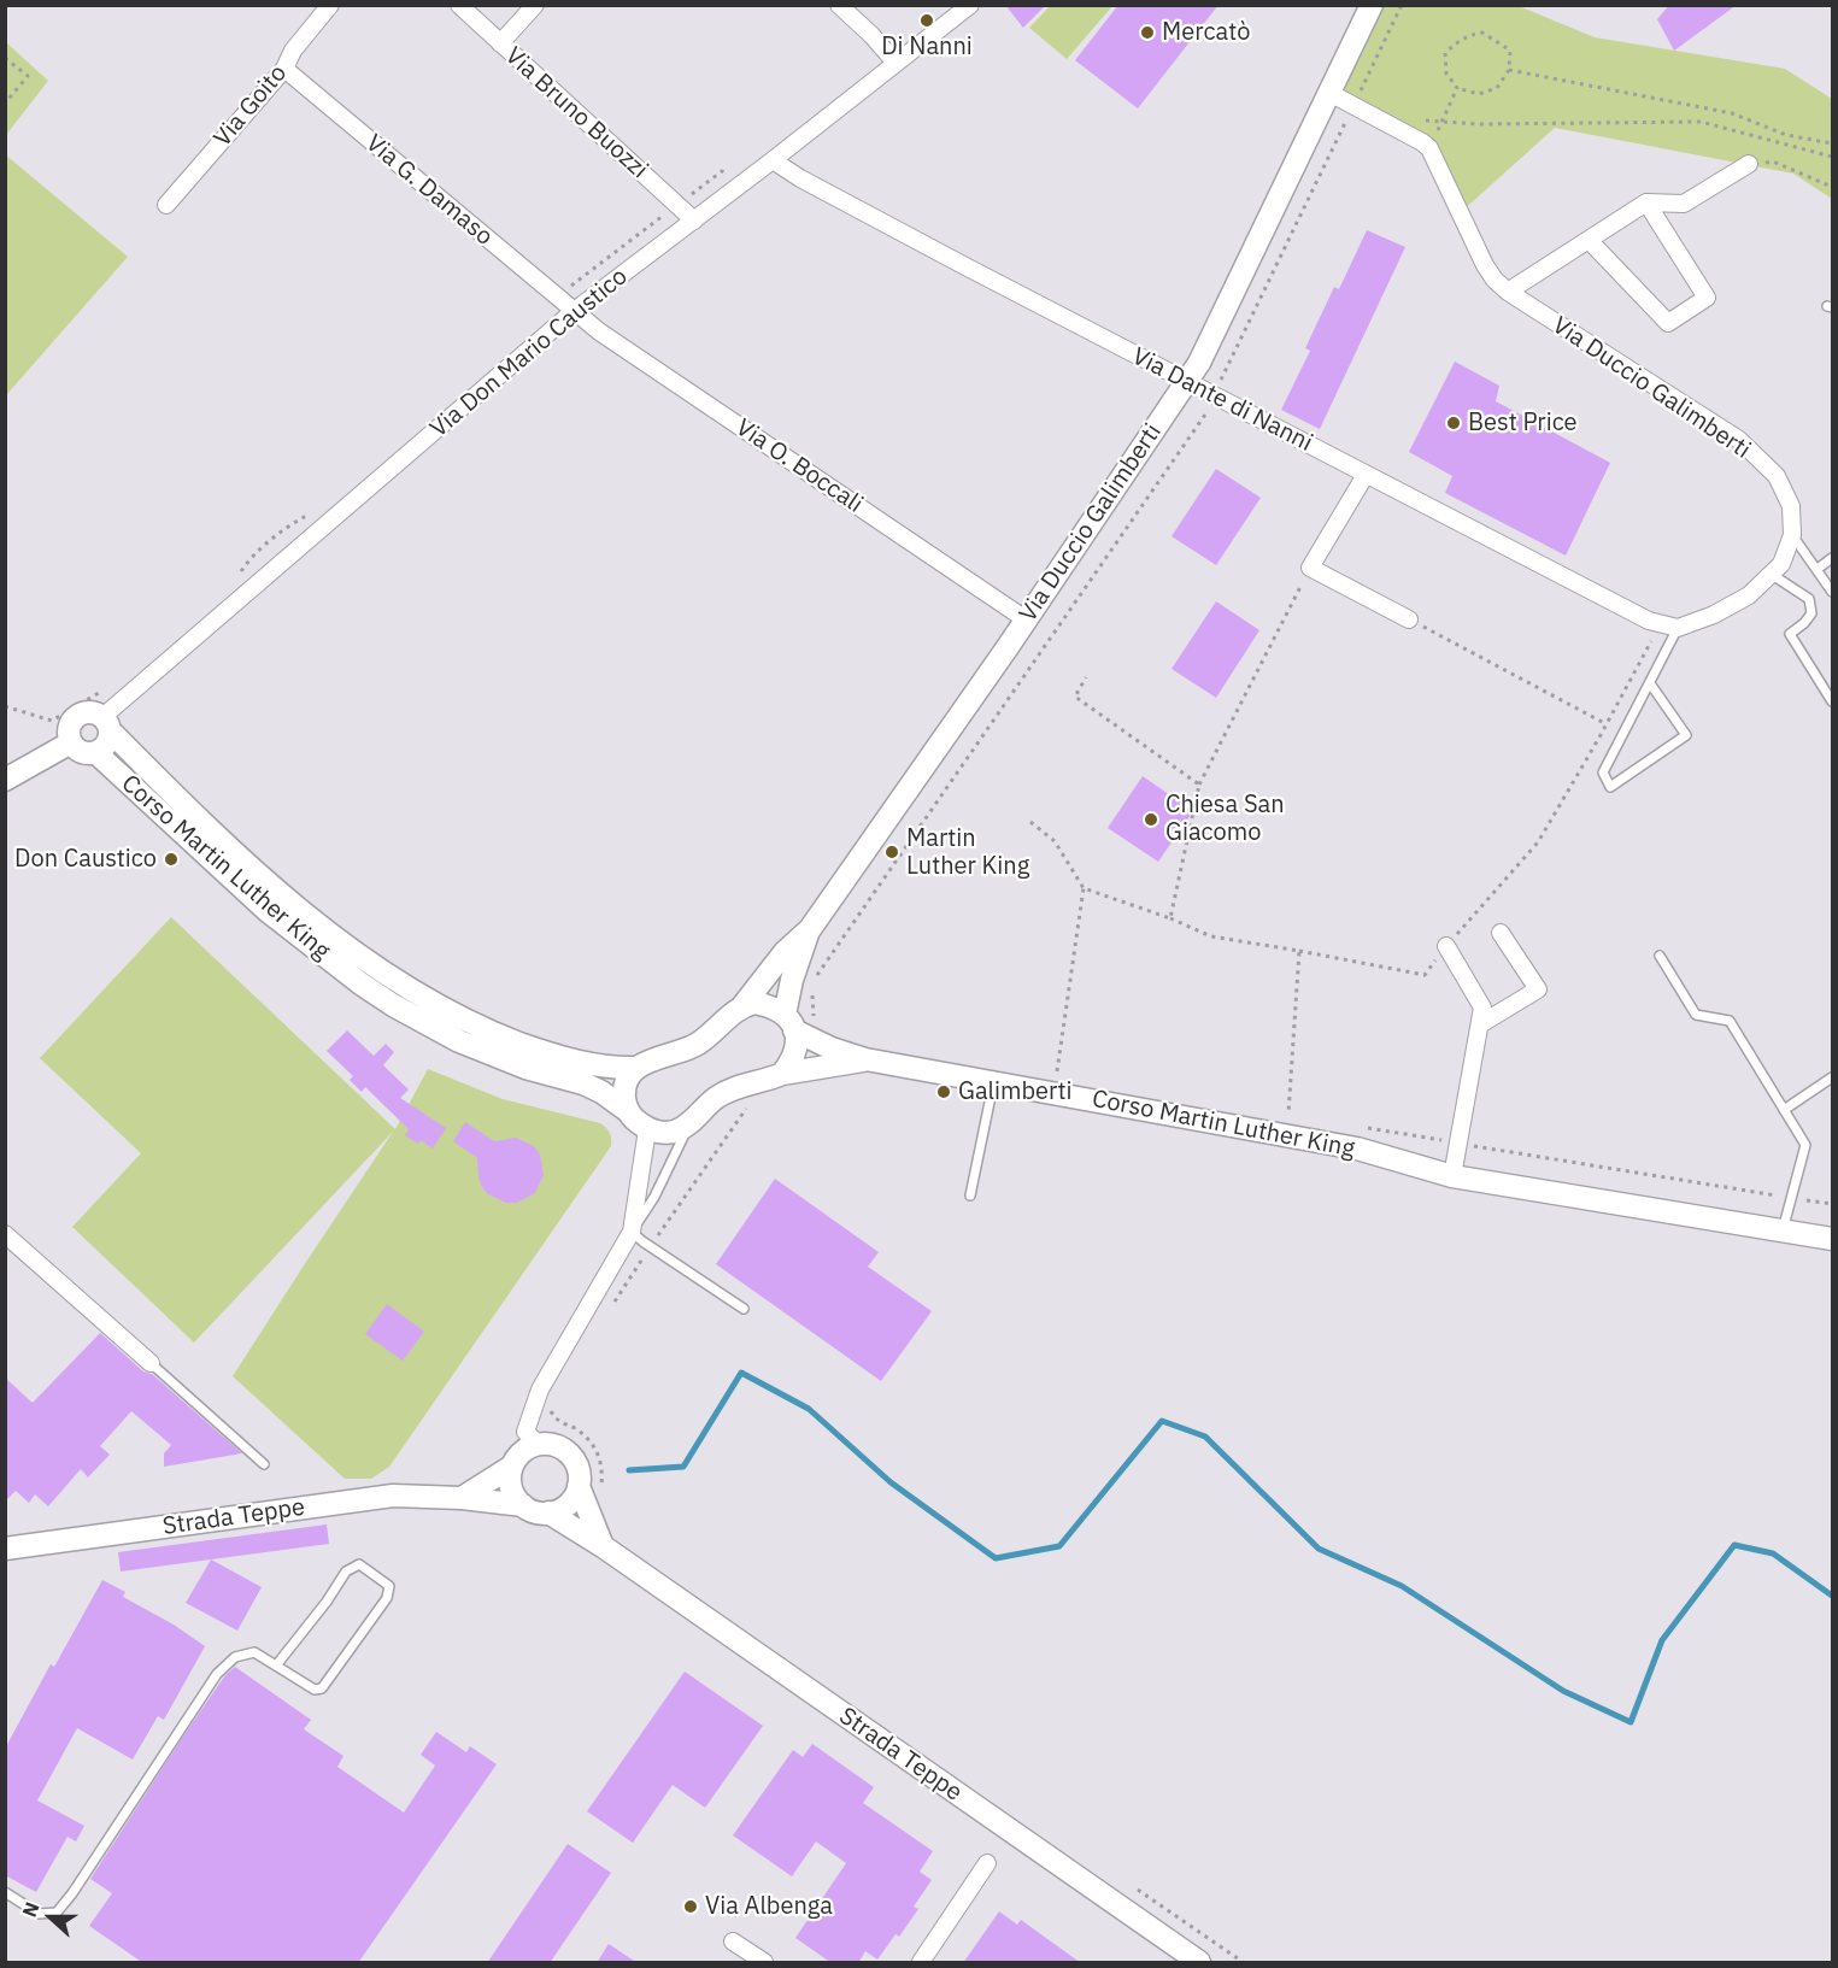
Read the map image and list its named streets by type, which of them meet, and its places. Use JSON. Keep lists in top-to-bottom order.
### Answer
{
  "streets": {
    "street": [
      "Via Goito",
      "Via Bruno Buozzi",
      "Via G. Damaso",
      "Via Don Mario Caustico",
      "Via Duccio Galimberti",
      "Via Dante di Nanni",
      "Via O. Boccali",
      "Corso Martin Luther King",
      "Strada Teppe"
    ]
  },
  "crossings": [
    ["Via Goito", "Via G. Damaso"],
    ["Via Bruno Buozzi", "Via Don Mario Caustico"],
    ["Via G. Damaso", "Via Don Mario Caustico"],
    ["Via G. Damaso", "Via O. Boccali"],
    ["Via Don Mario Caustico", "Via Dante di Nanni"],
    ["Via Don Mario Caustico", "Via O. Boccali"],
    ["Via Don Mario Caustico", "Corso Martin Luther King"],
    ["Via Duccio Galimberti", "Via Dante di Nanni"],
    ["Via Duccio Galimberti", "Via O. Boccali"],
    ["Via Duccio Galimberti", "Corso Martin Luther King"]
  ],
  "places": [
    "Di Nanni",
    "Mercatò",
    "Best Price",
    "Chiesa San Giacomo",
    "Martin Luther King",
    "Don Caustico",
    "Galimberti",
    "Via Albenga"
  ],
  "north": "left"
}
